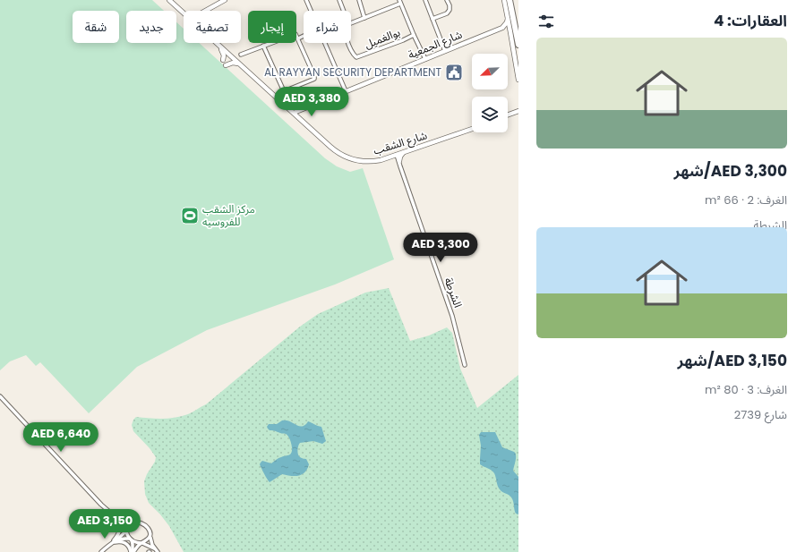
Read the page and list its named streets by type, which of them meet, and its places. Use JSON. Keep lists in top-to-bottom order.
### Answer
{
  "streets": {
    "street": [
      "بوالغميل",
      "شارع الجمعية",
      "شارع الشقب",
      "الشرطة"
    ]
  },
  "crossings": [
    ["شارع الجمعية", "شارع الشقب"],
    ["شارع الشقب", "الشرطة"]
  ],
  "places": {
    "public building": ["AL RAYYAN SECURITY DEPARTMENT"],
    "sports": ["مركز الشقب للفروسيه"]
  },
  "north": "bottom left",
  "page": {
    "heading": "العقارات: 4",
    "chip": [
      "شراء",
      "إيجار",
      "تصفية",
      "جديد",
      "شقة"
    ],
    "list": [
      {
        "name": "AED 3,300/شهر",
        "note": "الغرف: 2 · 66 m² · الشرطة"
      },
      {
        "name": "AED 3,150/شهر",
        "note": "الغرف: 3 · 80 m² · شارع 2739"
      }
    ],
    "price": [
      "AED 3,380",
      "AED 3,300",
      "AED 6,640",
      "AED 3,150"
    ]
  }
}
